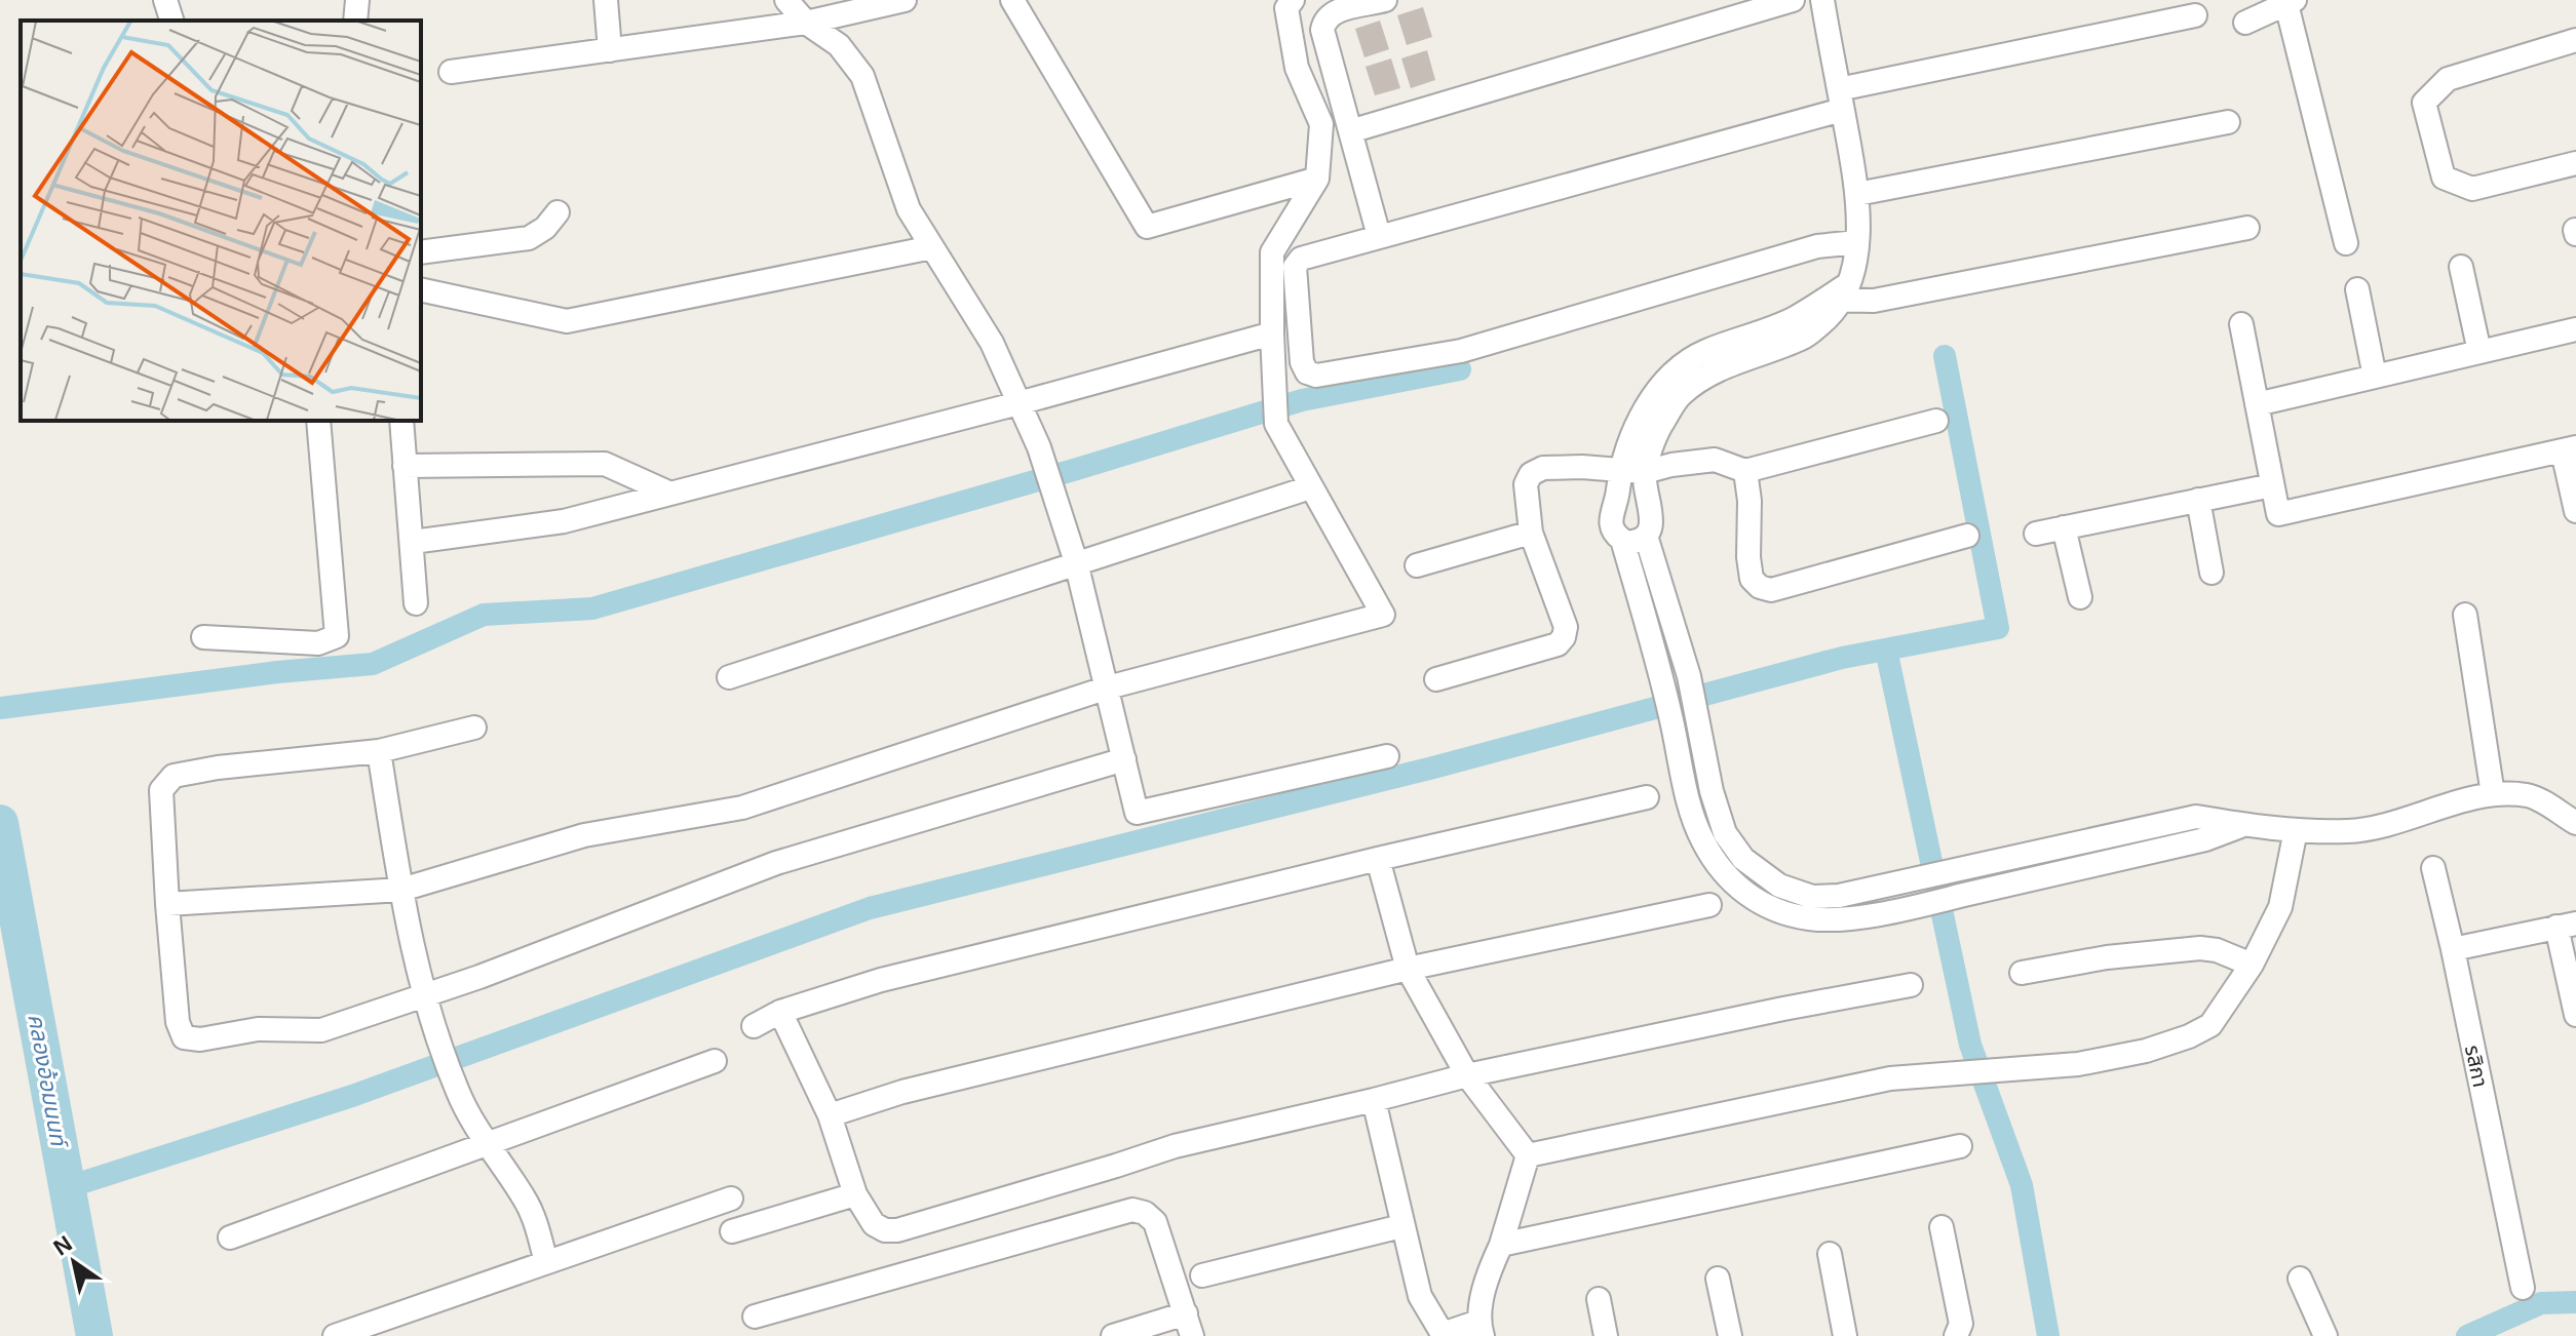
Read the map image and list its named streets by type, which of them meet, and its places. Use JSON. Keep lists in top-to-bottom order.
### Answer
{
  "streets": {
    "street": ["รสิกา"]
  },
  "water": ["คลองอ้อมนนท์"],
  "north": "top left"
}
